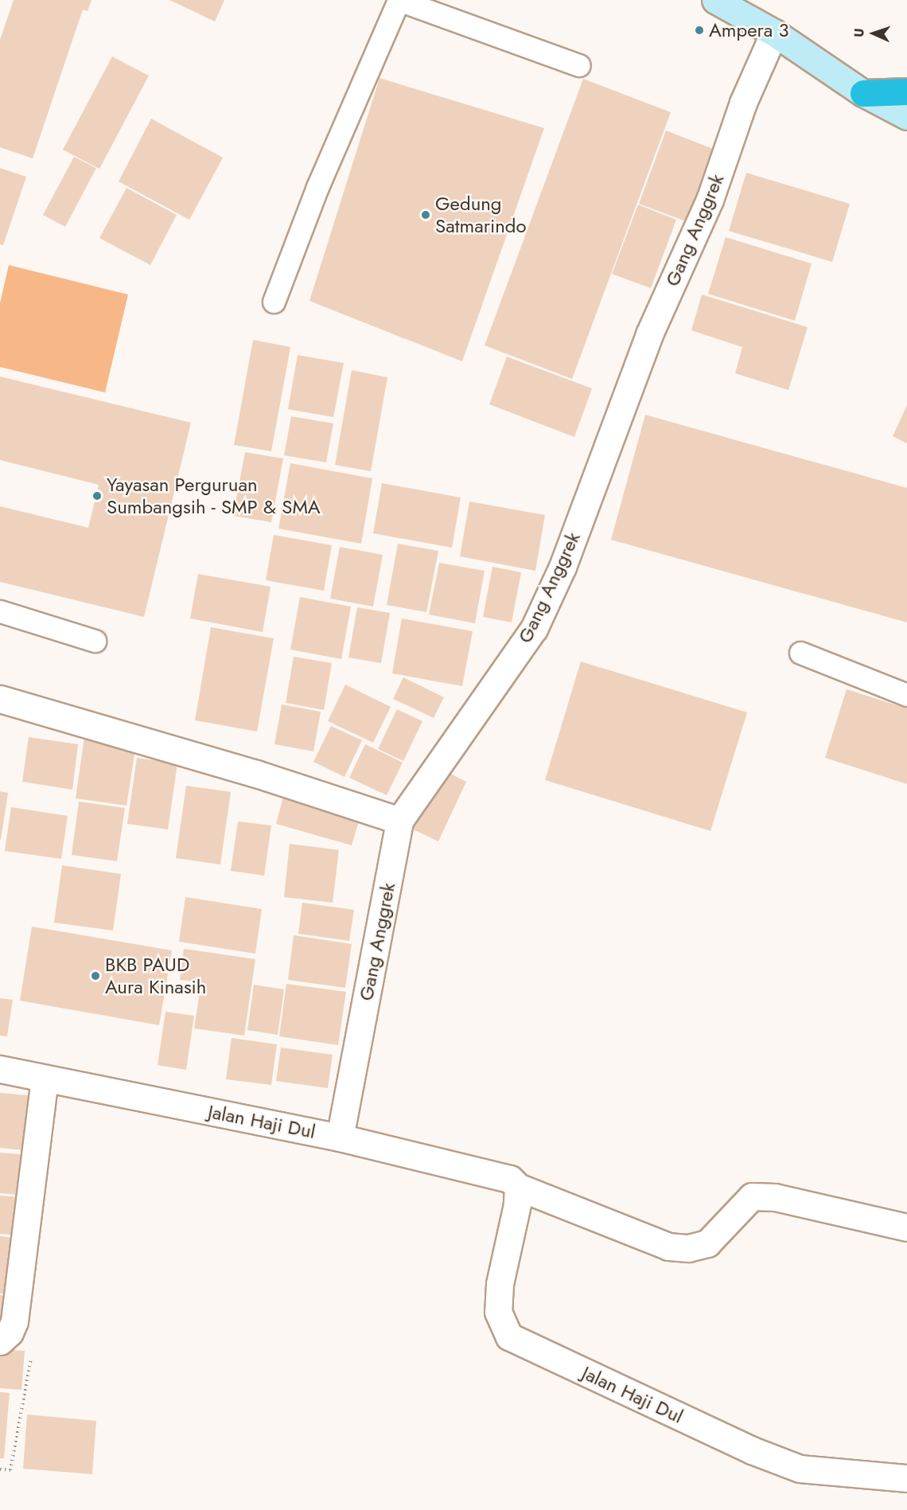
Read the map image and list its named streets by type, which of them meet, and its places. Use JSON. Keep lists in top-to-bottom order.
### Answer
{
  "streets": {
    "street": ["Gang Anggrek", "Jalan Haji Dul"]
  },
  "crossings": [
    ["Gang Anggrek", "Jalan Haji Dul"]
  ],
  "places": [
    "Ampera 3",
    "Gedung Satmarindo",
    "Yayasan Perguruan Sumbangsih - SMP & SMA",
    "BKB PAUD Aura Kinasih"
  ],
  "north": "left"
}
